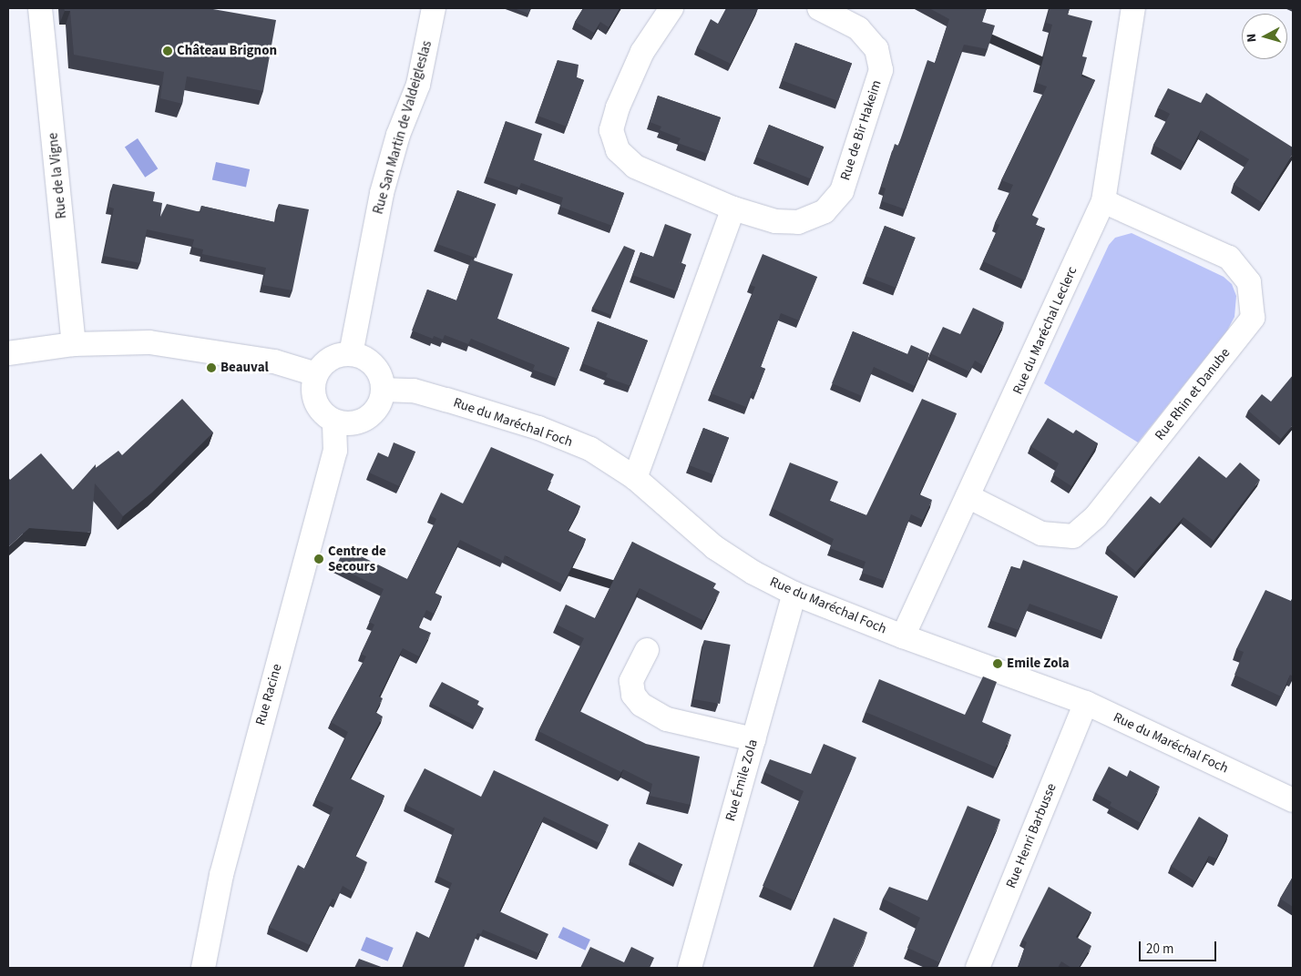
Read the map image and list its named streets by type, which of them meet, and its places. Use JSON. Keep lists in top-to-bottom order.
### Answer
{
  "streets": {
    "street": [
      "Rue San Martin de Valdeigleslas",
      "Rue de Bir Hakeim",
      "Rue de la Vigne",
      "Rue du Maréchal Leclerc",
      "Rue Rhin et Danube",
      "Rue du Maréchal Foch",
      "Rue Racine",
      "Rue Émile Zola",
      "Rue Henri Barbusse"
    ]
  },
  "crossings": [
    ["Rue San Martin de Valdeigleslas", "Rue du Maréchal Foch"],
    ["Rue San Martin de Valdeigleslas", "Rue Racine"],
    ["Rue du Maréchal Leclerc", "Rue Rhin et Danube"],
    ["Rue du Maréchal Leclerc", "Rue du Maréchal Foch"],
    ["Rue du Maréchal Foch", "Rue Racine"],
    ["Rue du Maréchal Foch", "Rue Émile Zola"],
    ["Rue du Maréchal Foch", "Rue Henri Barbusse"]
  ],
  "places": [
    "Château Brignon",
    "Beauval",
    "Centre de Secours",
    "Emile Zola"
  ],
  "scale_bar": "20 m",
  "north": "left"
}
